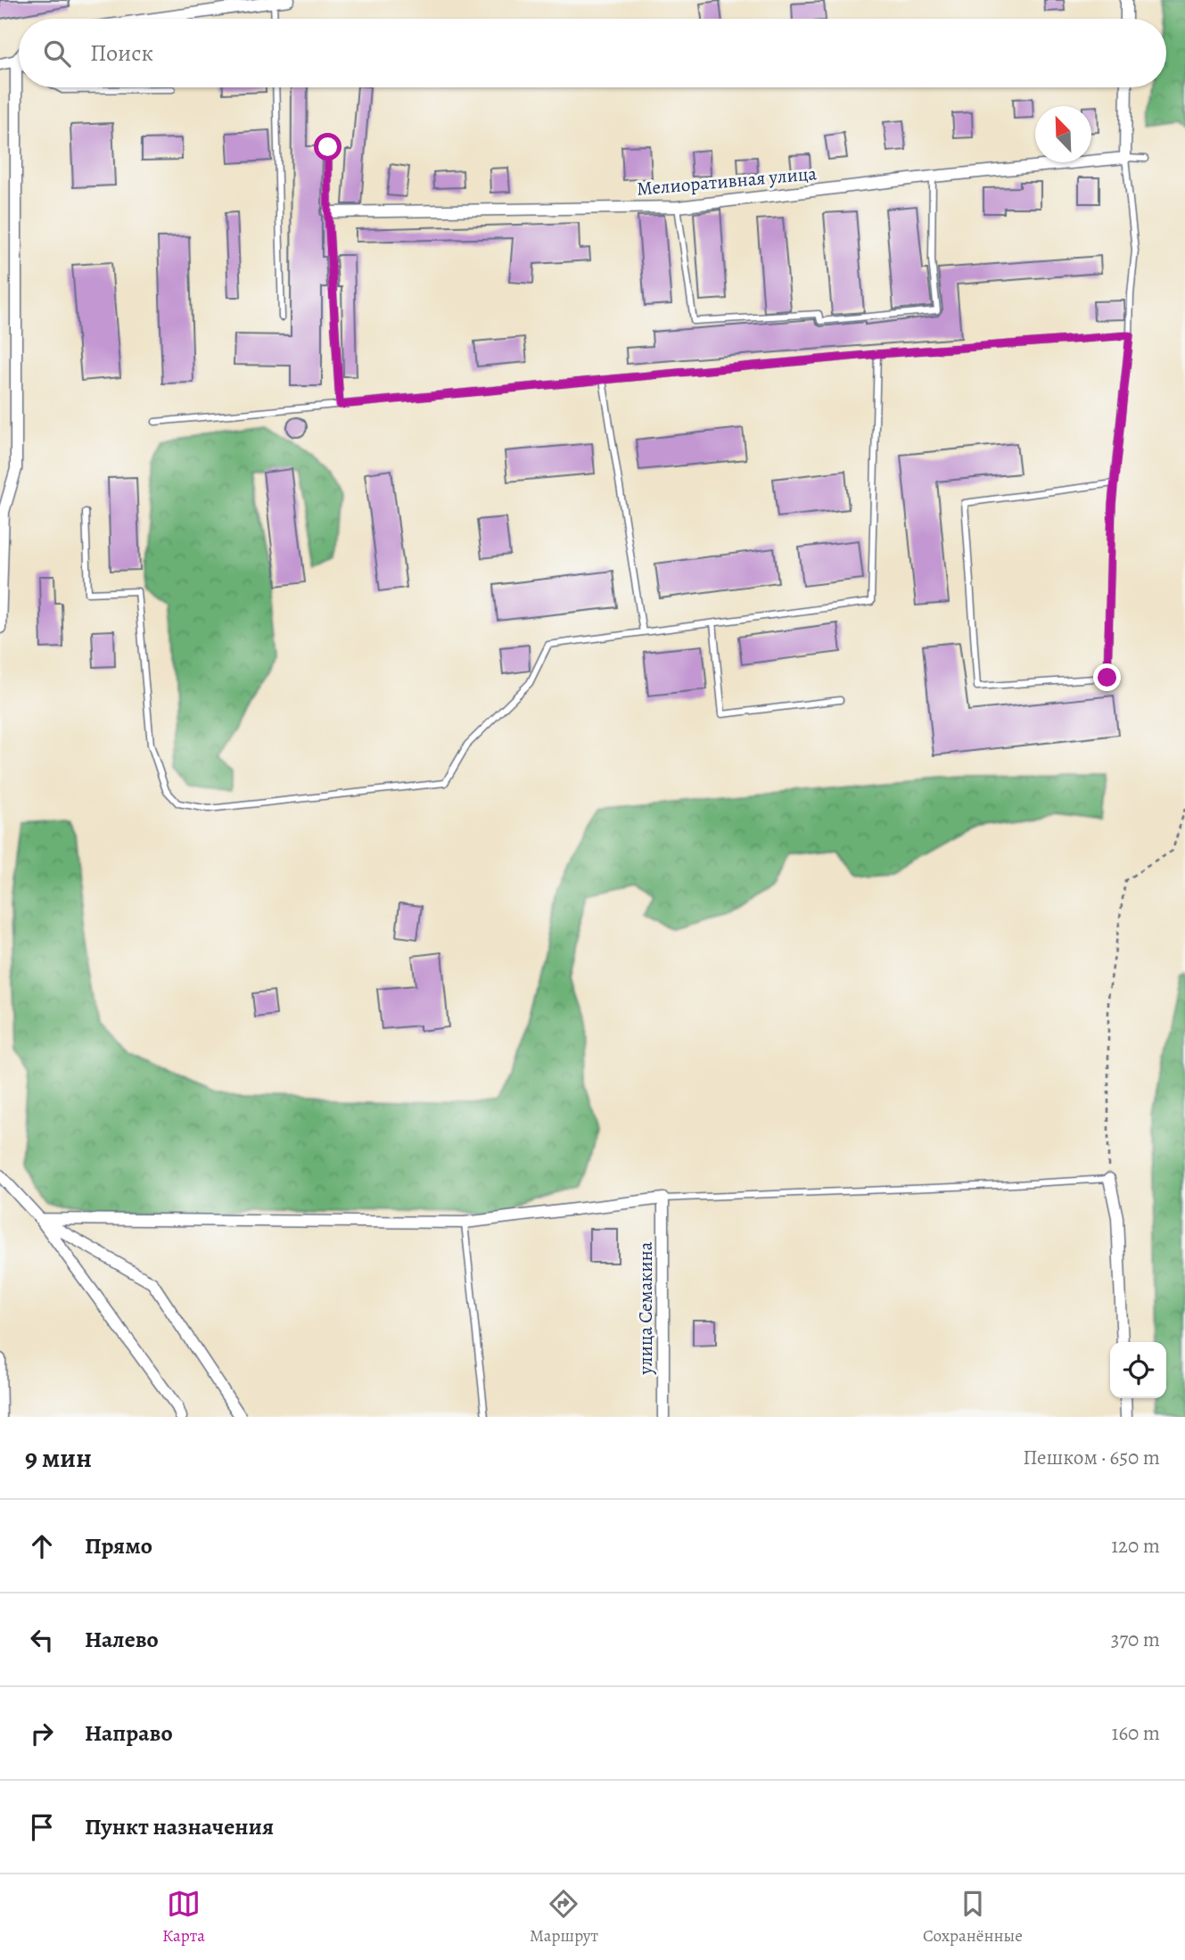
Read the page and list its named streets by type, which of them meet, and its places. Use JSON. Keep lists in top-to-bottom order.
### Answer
{
  "streets": {
    "street": ["Мелиоративная улица", "улица Семакина"]
  },
  "north": "top left",
  "page": {
    "search": "Поиск",
    "heading": ["9 мин", "Пешком · 650 m"],
    "list": [
      ["Прямо", "120 m"],
      ["Налево", "370 m"],
      ["Направо", "160 m"],
      "Пункт назначения"
    ],
    "nav": ["Карта", "Маршрут", "Сохранённые"]
  }
}
